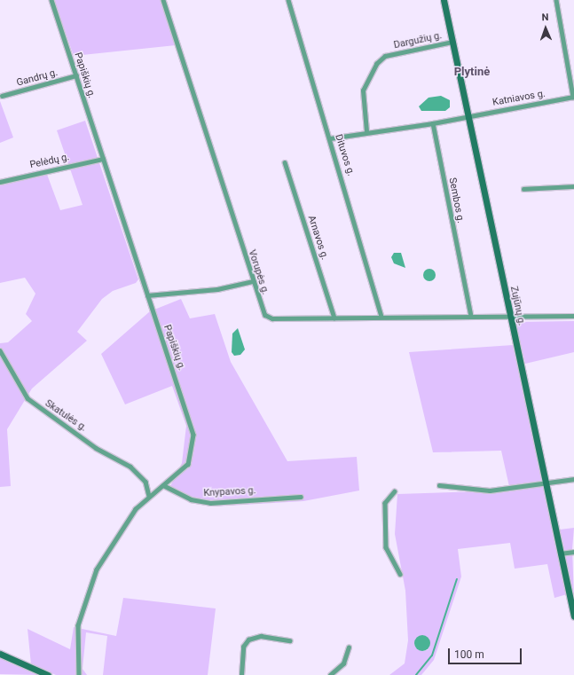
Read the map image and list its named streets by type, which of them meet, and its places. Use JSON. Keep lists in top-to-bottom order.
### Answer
{
  "streets": {
    "main road": ["Zujūnų g."],
    "street": [
      "Dargužių g.",
      "Papiškių g.",
      "Gandrų g.",
      "Katniavos g.",
      "Dituvos g.",
      "Pelėdų g.",
      "Sembos g.",
      "Arnavos g.",
      "Vorupės g.",
      "Skatulės g.",
      "Knypavos g."
    ]
  },
  "crossings": [
    ["Dargužių g.", "Zujūnų g."],
    ["Papiškių g.", "Gandrų g."],
    ["Papiškių g.", "Pelėdų g."],
    ["Papiškių g.", "Skatulės g."],
    ["Papiškių g.", "Knypavos g."],
    ["Katniavos g.", "Zujūnų g."],
    ["Dituvos g.", "Vorupės g."],
    ["Sembos g.", "Vorupės g."],
    ["Arnavos g.", "Vorupės g."],
    ["Vorupės g.", "Zujūnų g."]
  ],
  "districts": ["Plytinė"],
  "scale_bar": "100 m",
  "north": "top"
}
